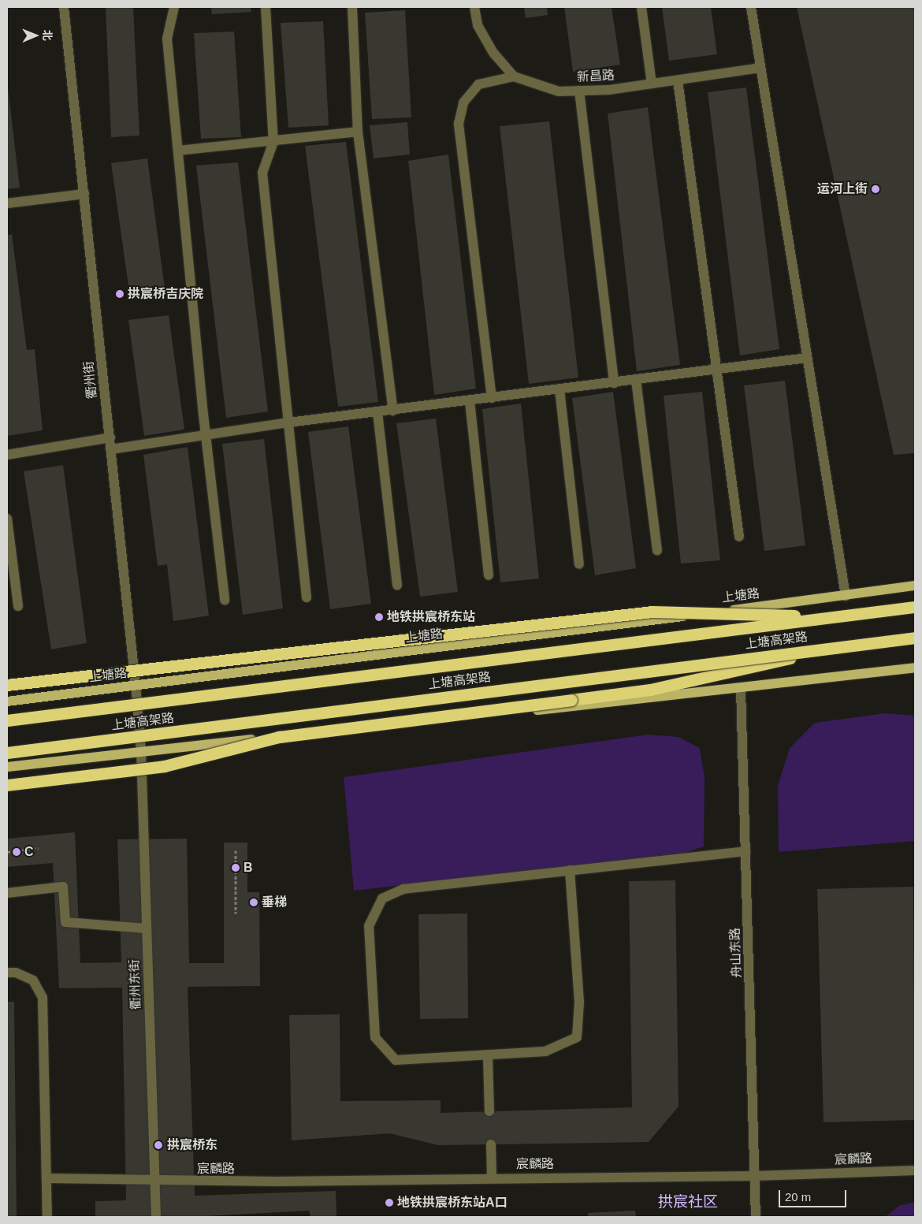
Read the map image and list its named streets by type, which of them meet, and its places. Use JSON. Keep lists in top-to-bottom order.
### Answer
{
  "streets": {
    "highway": ["上塘高架路"],
    "main road": ["上塘路"],
    "street": [
      "新昌路",
      "衢州街",
      "舟山东路",
      "衢州东街",
      "宸麟路"
    ]
  },
  "crossings": [
    ["衢州街", "上塘路"],
    ["衢州街", "衢州东街"],
    ["舟山东路", "宸麟路"],
    ["衢州东街", "宸麟路"]
  ],
  "districts": ["拱宸社区"],
  "places": [
    "运河上街",
    "拱宸桥吉庆院",
    "地铁拱宸桥东站",
    "C",
    "B",
    "垂梯",
    "拱宸桥东",
    "地铁拱宸桥东站A口"
  ],
  "scale_bar": "20 m",
  "north": "right"
}
